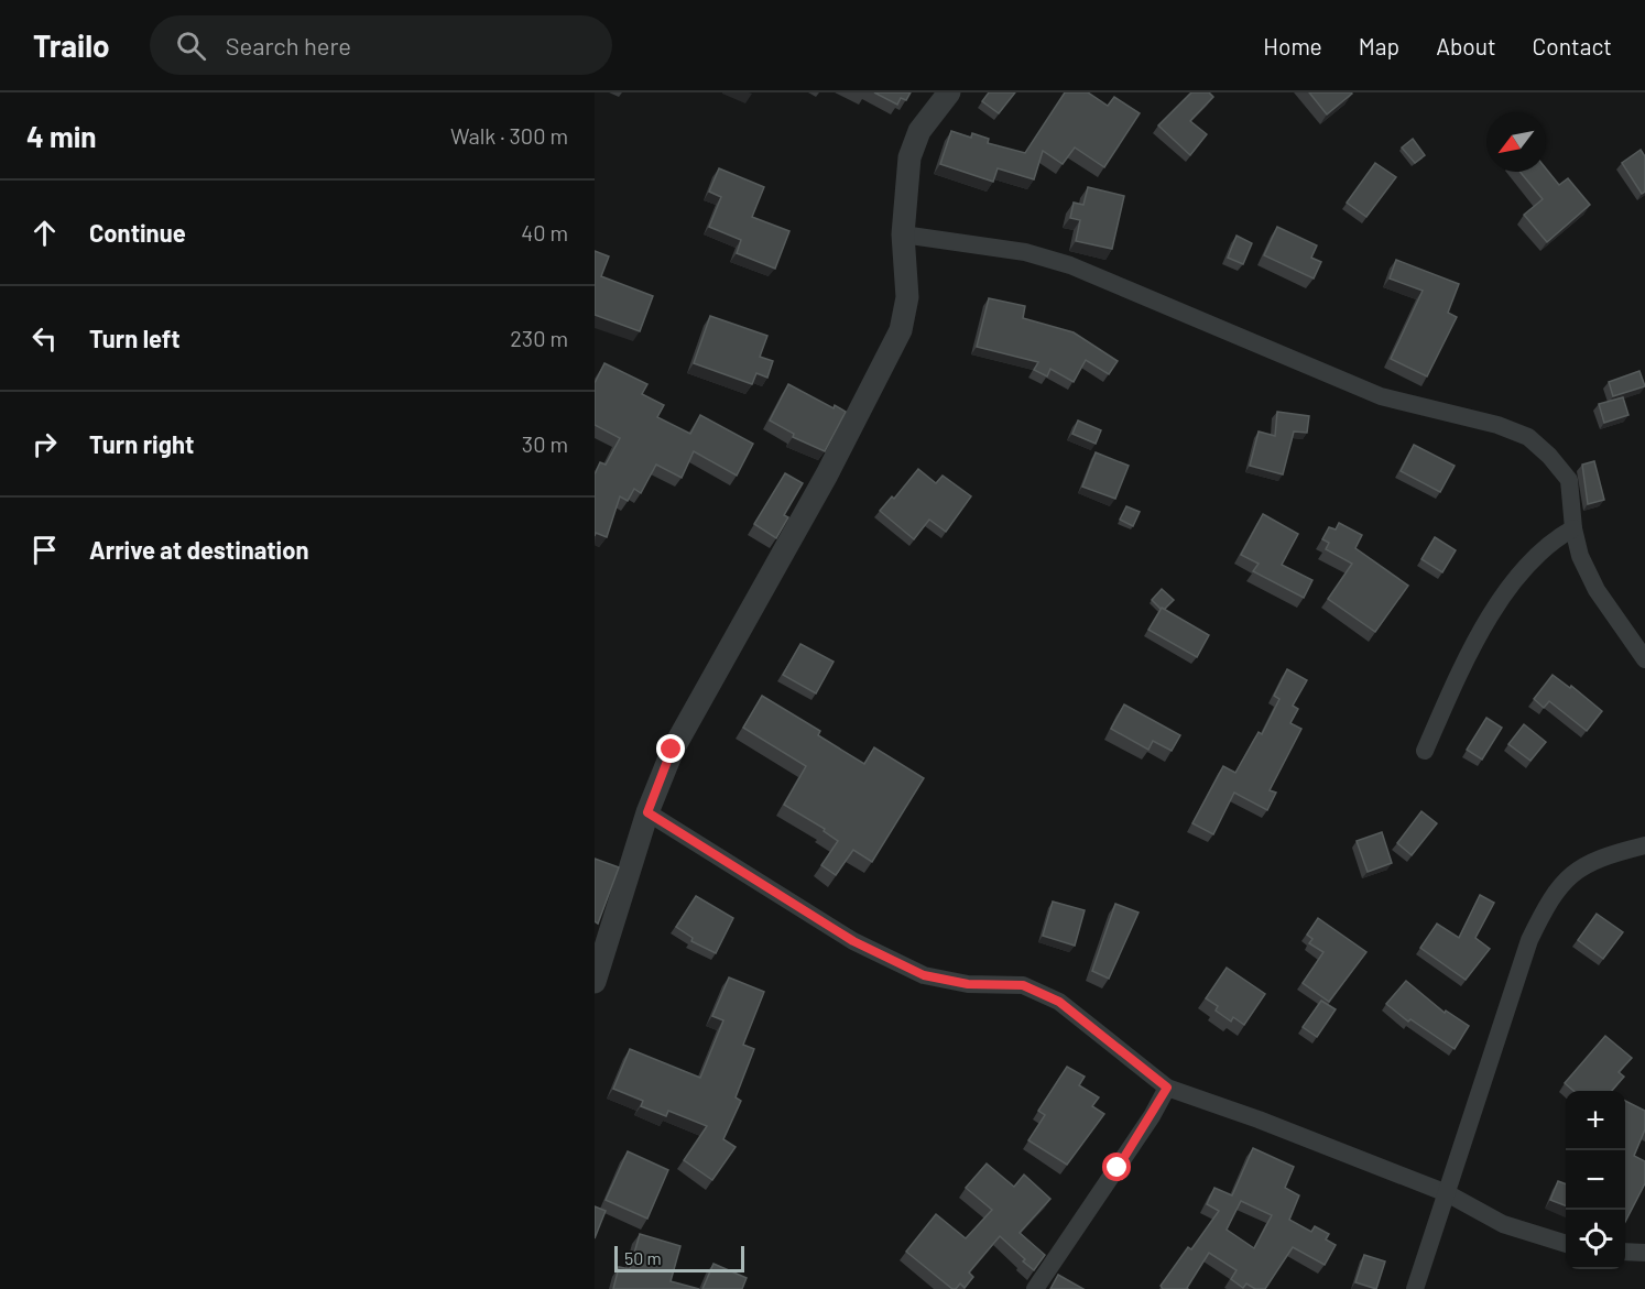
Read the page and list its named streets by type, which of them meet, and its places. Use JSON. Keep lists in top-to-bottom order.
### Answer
{
  "scale_bar": "50 m",
  "north": "bottom left",
  "page": {
    "header": "Trailo",
    "search": "Search here",
    "nav": [
      "Home",
      "Map",
      "About",
      "Contact"
    ],
    "heading": ["4 min", "Walk · 300 m"],
    "list": [
      ["Continue", "40 m"],
      ["Turn left", "230 m"],
      ["Turn right", "30 m"],
      "Arrive at destination"
    ],
    "map_buttons": ["+", "−"],
    "scale": "50 m"
  }
}
